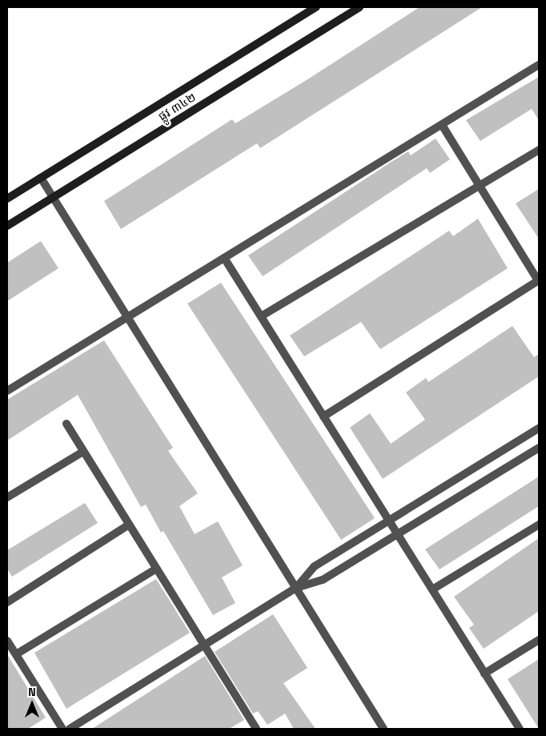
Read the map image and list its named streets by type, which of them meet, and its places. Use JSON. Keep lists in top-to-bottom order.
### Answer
{
  "streets": {
    "main road": ["ផ្លូវ ៣៤២"]
  },
  "north": "top"
}
